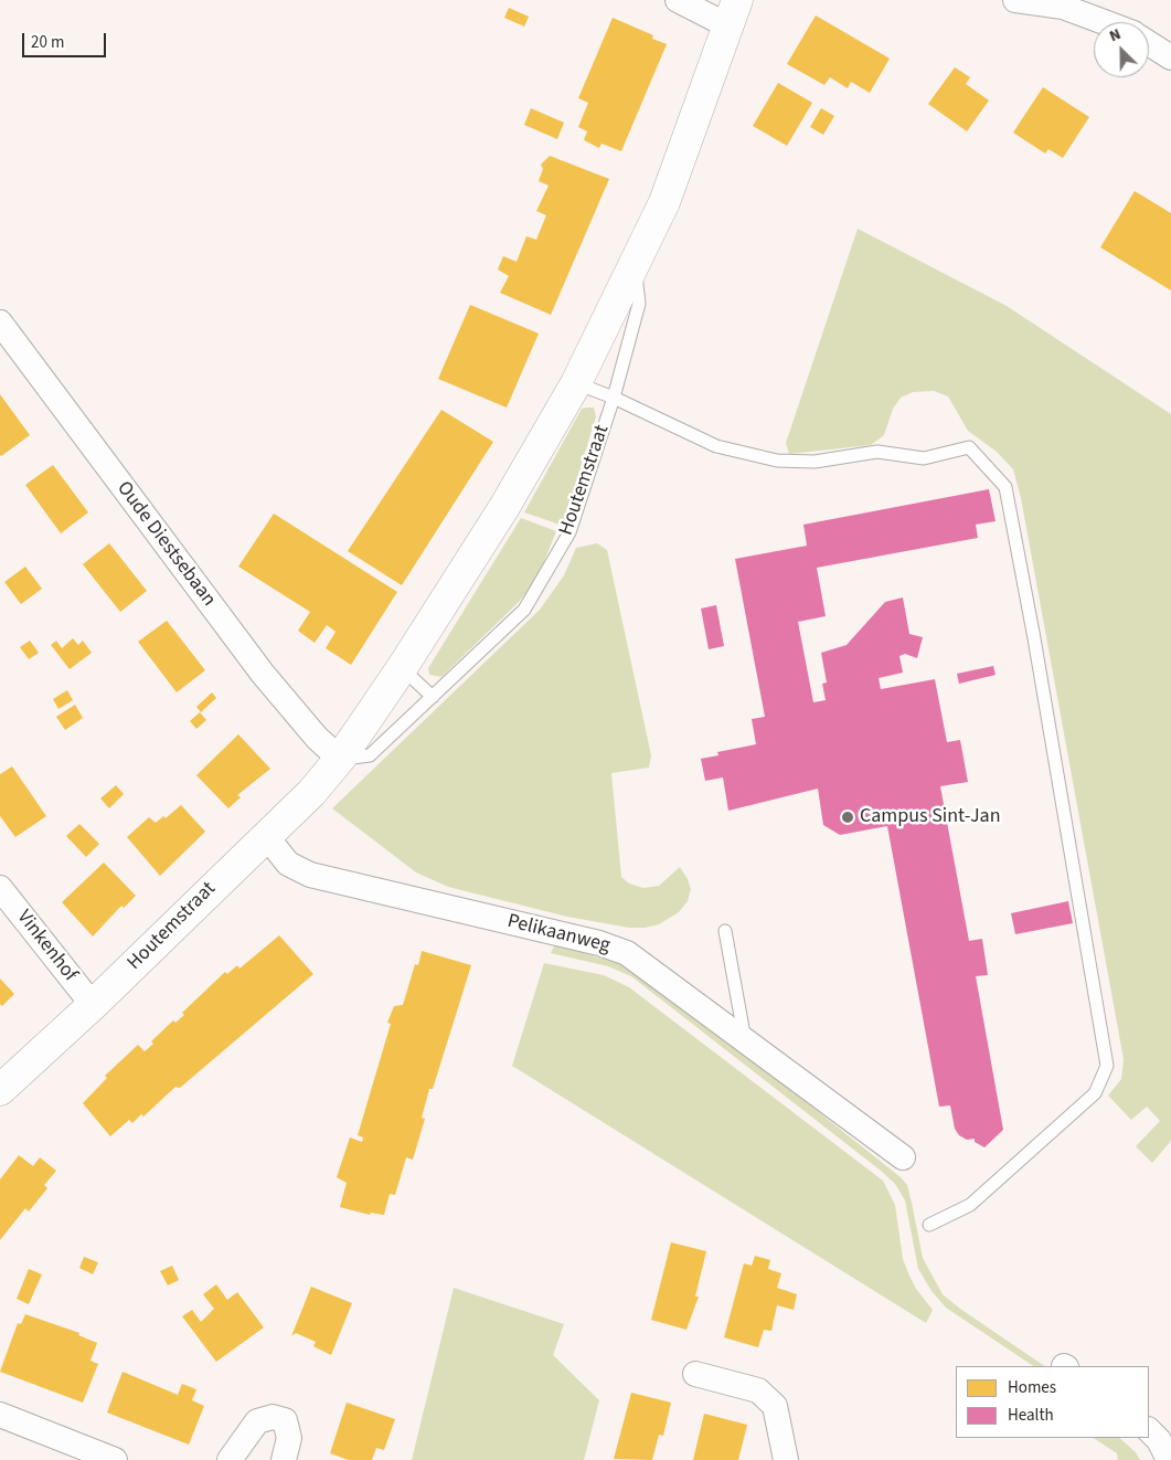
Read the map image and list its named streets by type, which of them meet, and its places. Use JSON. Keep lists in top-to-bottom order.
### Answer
{
  "streets": {
    "street": [
      "Houtemstraat",
      "Oude Diestsebaan",
      "Pelikaanweg",
      "Vinkenhof"
    ]
  },
  "crossings": [
    ["Houtemstraat", "Oude Diestsebaan"],
    ["Houtemstraat", "Pelikaanweg"],
    ["Houtemstraat", "Vinkenhof"]
  ],
  "places": ["Campus Sint-Jan"],
  "legend": ["Homes", "Health"],
  "scale_bar": "20 m",
  "north": "top left"
}
